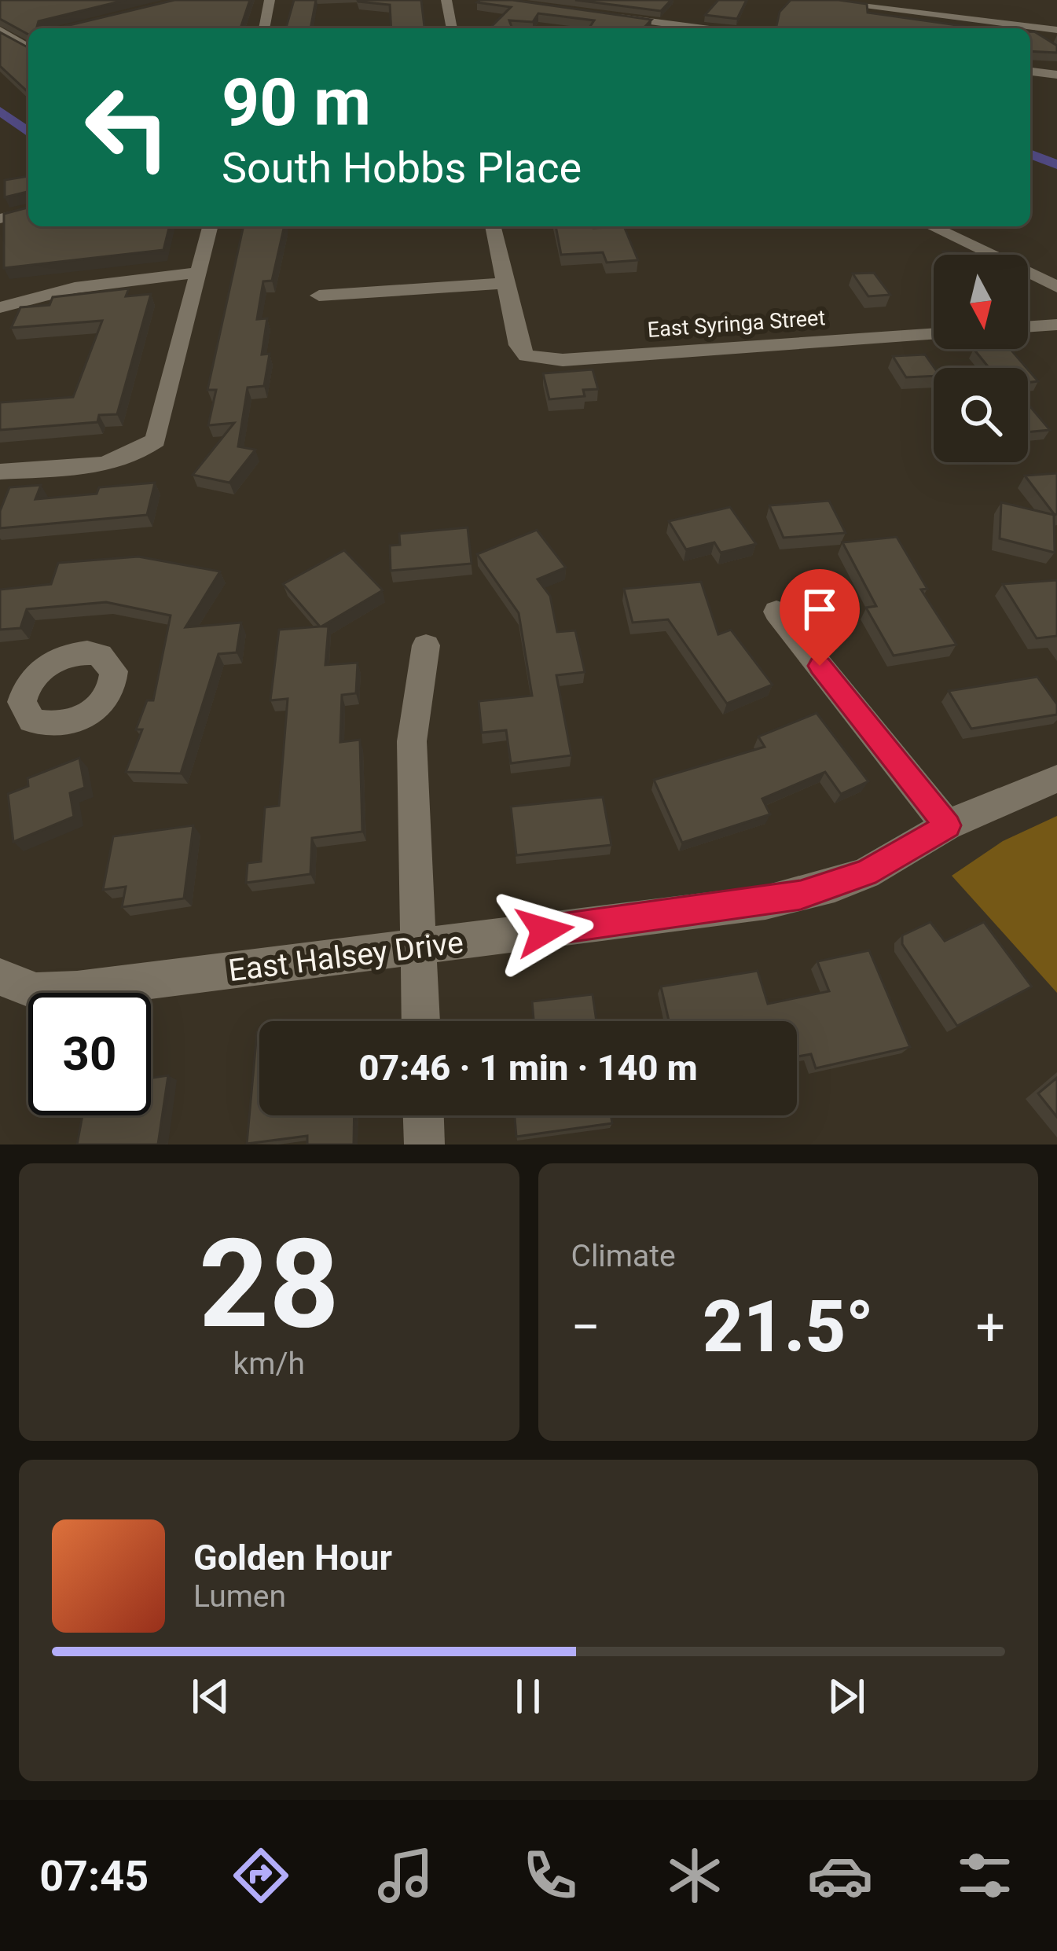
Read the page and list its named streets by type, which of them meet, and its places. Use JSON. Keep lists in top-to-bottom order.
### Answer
{
  "streets": {
    "street": ["East Syringa Street", "East Halsey Drive"]
  },
  "north": "bottom",
  "page": {
    "turn": ["90 m", "South Hobbs Place"],
    "limit": "30",
    "trip": "07:46 · 1 min · 140 m",
    "tile": [
      ["28", "km/h"],
      "Climate"
    ],
    "heat": ["−", "21.5°", "+"],
    "song": ["Golden Hour", "Lumen"],
    "tabs": "07:45"
  }
}
